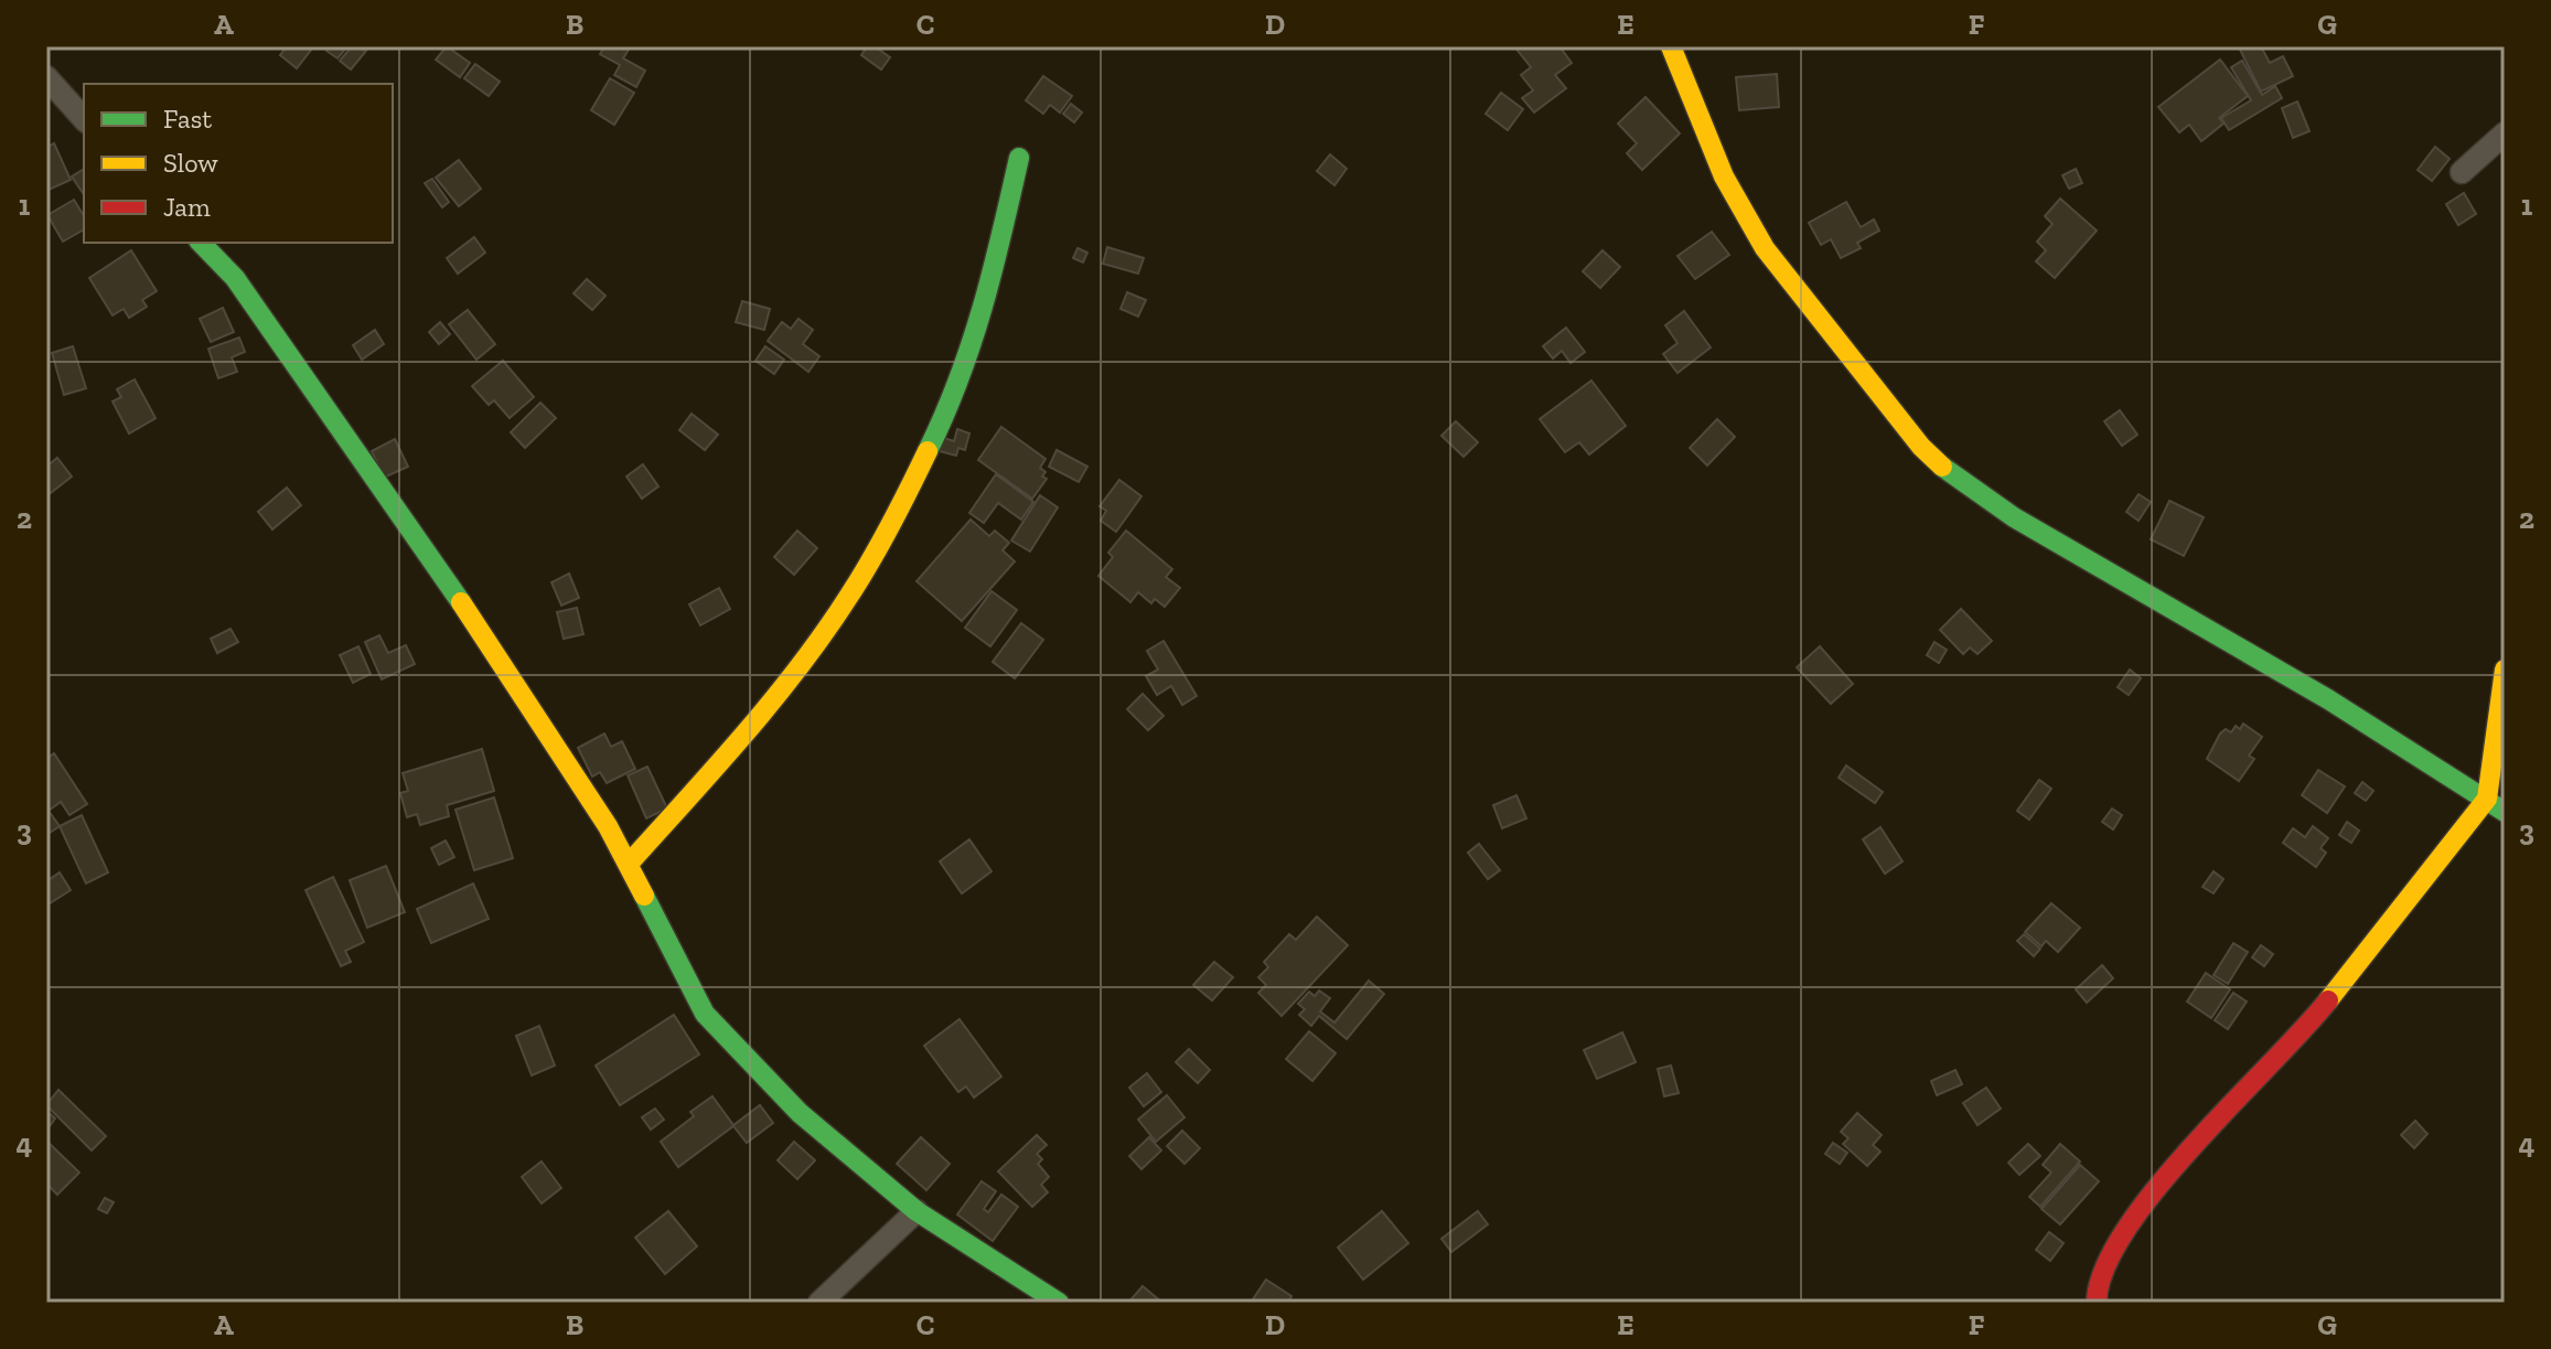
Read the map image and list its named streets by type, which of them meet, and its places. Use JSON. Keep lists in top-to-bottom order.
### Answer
{
  "legend": ["Fast", "Slow", "Jam"],
  "grid": {
    "columns": [
      "A",
      "B",
      "C",
      "D",
      "E",
      "F",
      "G"
    ],
    "rows": [
      "1",
      "2",
      "3",
      "4"
    ]
  }
}
